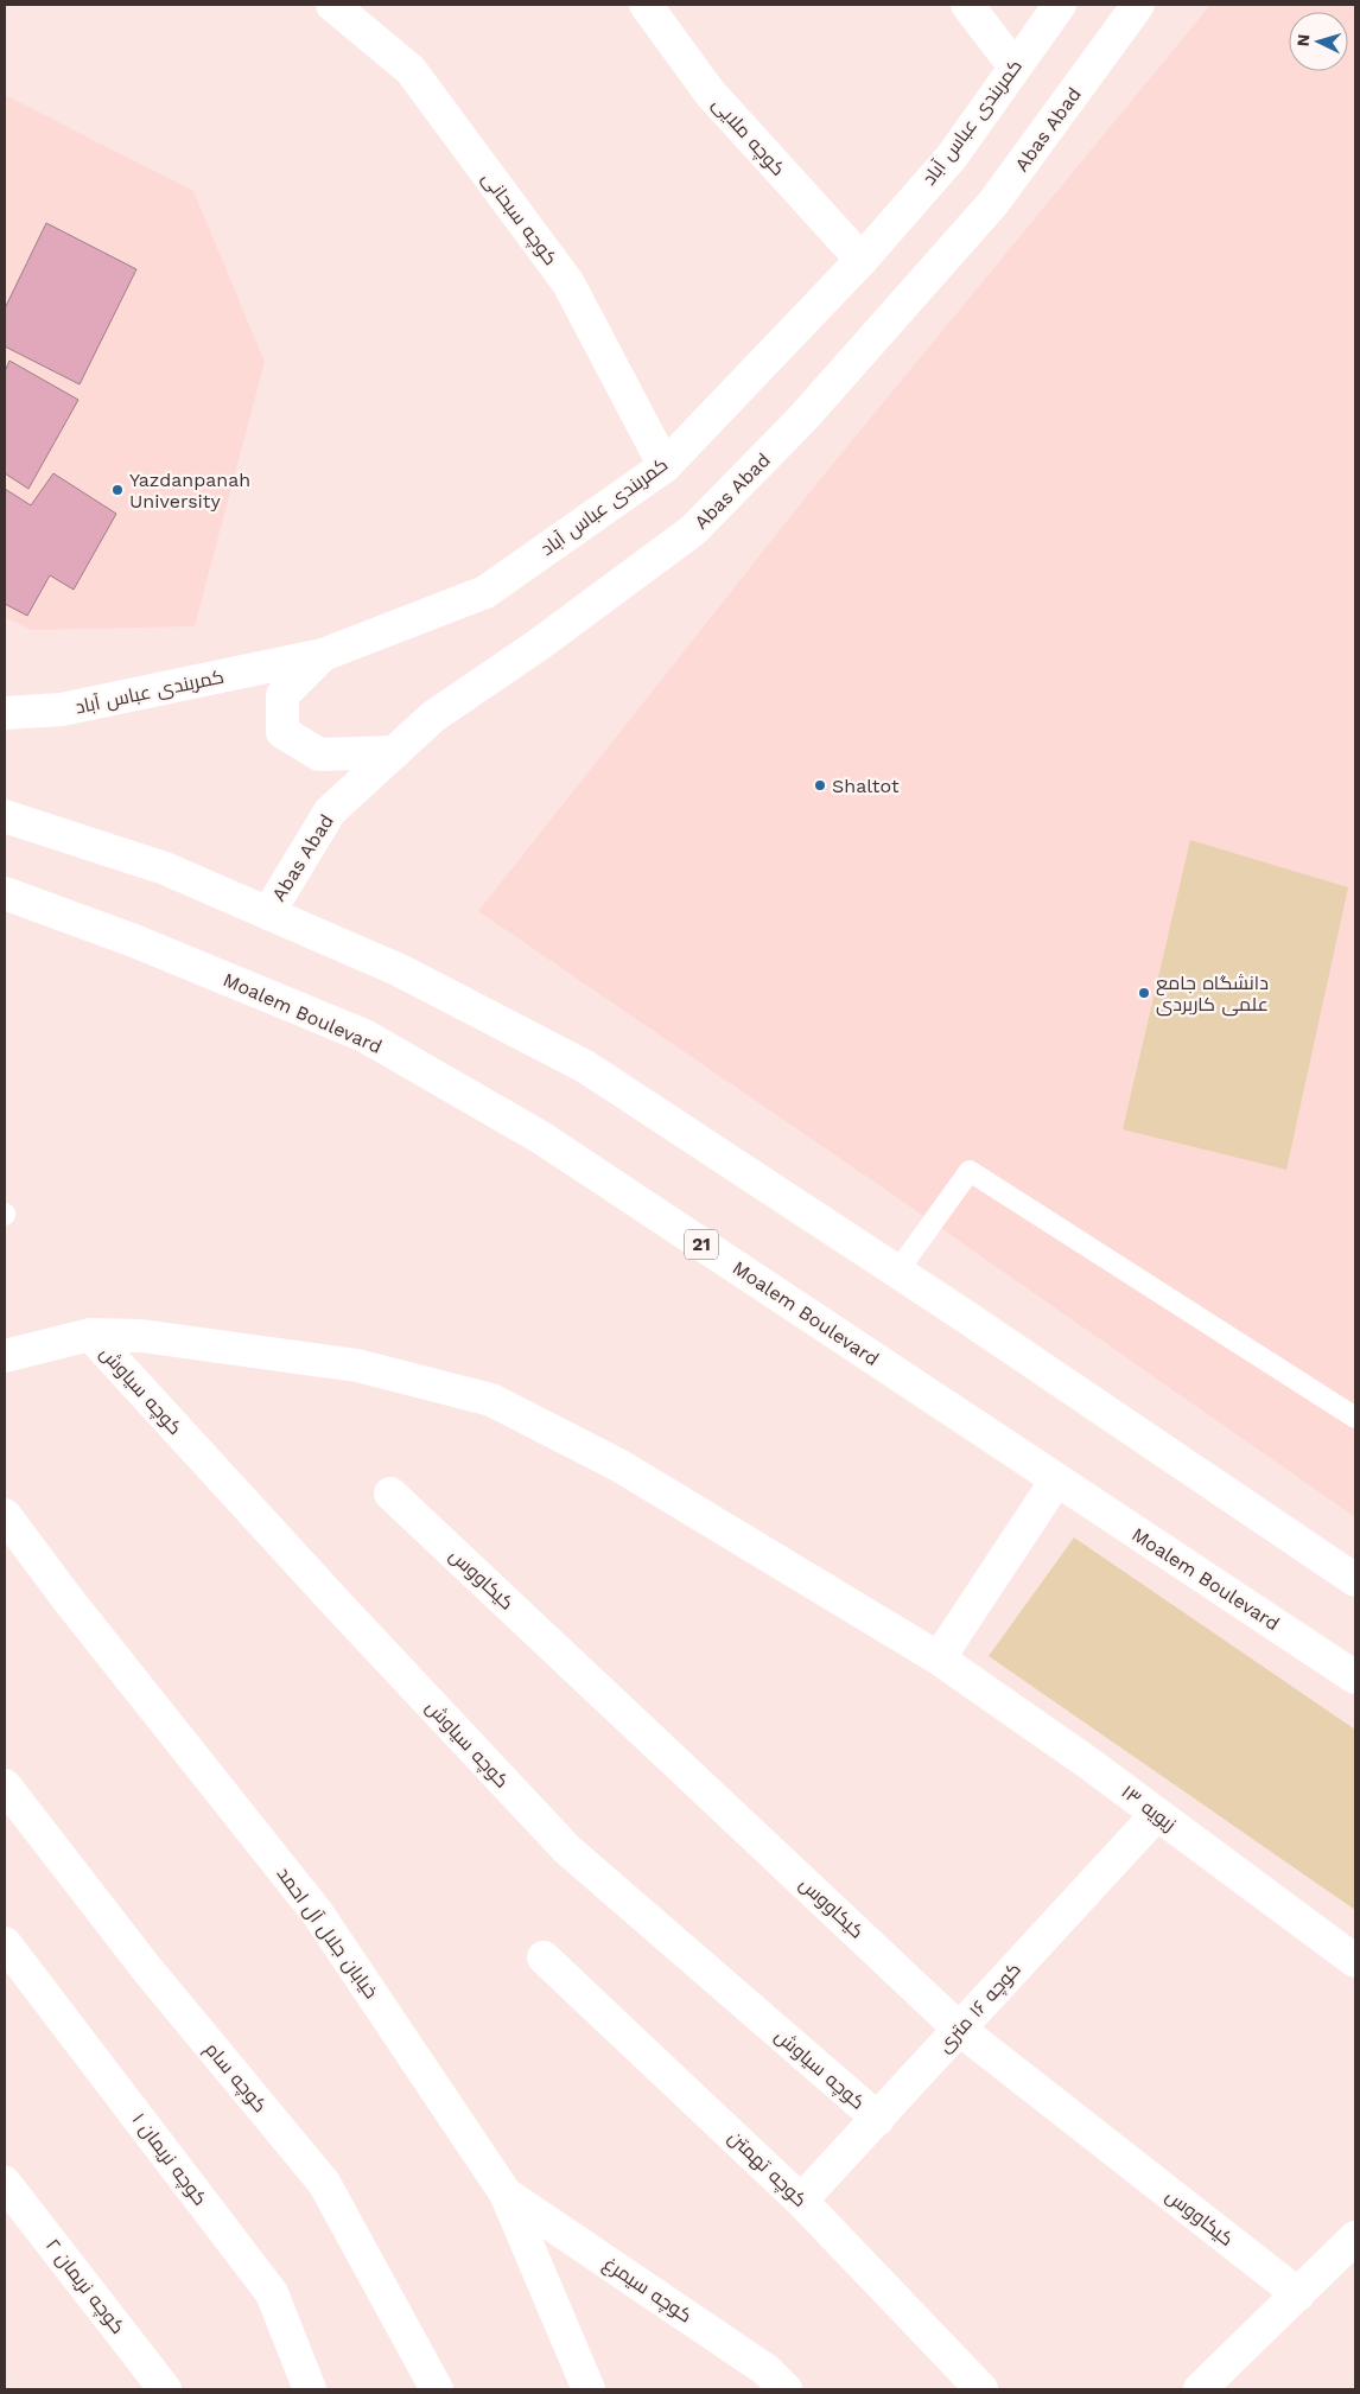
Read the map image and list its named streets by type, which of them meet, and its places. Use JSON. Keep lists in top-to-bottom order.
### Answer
{
  "streets": {
    "street": [
      "کمربندی عباس آباد",
      "Abas Abad",
      "کوچه ملایی",
      "کوچه سبحانی",
      "Moalem Boulevard",
      "21",
      "کوچه سیاوش",
      "کیکاووس",
      "زیویه ۱۳",
      "خیابان جلال آل احمد",
      "کوچه ۱۶ متری",
      "کوچه سام",
      "کوچه نریمان ۱",
      "کوچه تهمتن",
      "کوچه نریمان ۲",
      "کوچه سیمرغ"
    ]
  },
  "crossings": [
    ["کمربندی عباس آباد", "کوچه ملایی"],
    ["کمربندی عباس آباد", "کوچه سبحانی"],
    ["کوچه سیاوش", "زیویه ۱۳"],
    ["کوچه سیاوش", "کوچه ۱۶ متری"],
    ["کیکاووس", "کوچه ۱۶ متری"],
    ["زیویه ۱۳", "کوچه ۱۶ متری"],
    ["خیابان جلال آل احمد", "کوچه سیمرغ"],
    ["کوچه ۱۶ متری", "کوچه تهمتن"]
  ],
  "places": ["Yazdanpanah University", "Shaltot", "دانشگاه جامع علمی کاربردی"],
  "north": "left"
}
